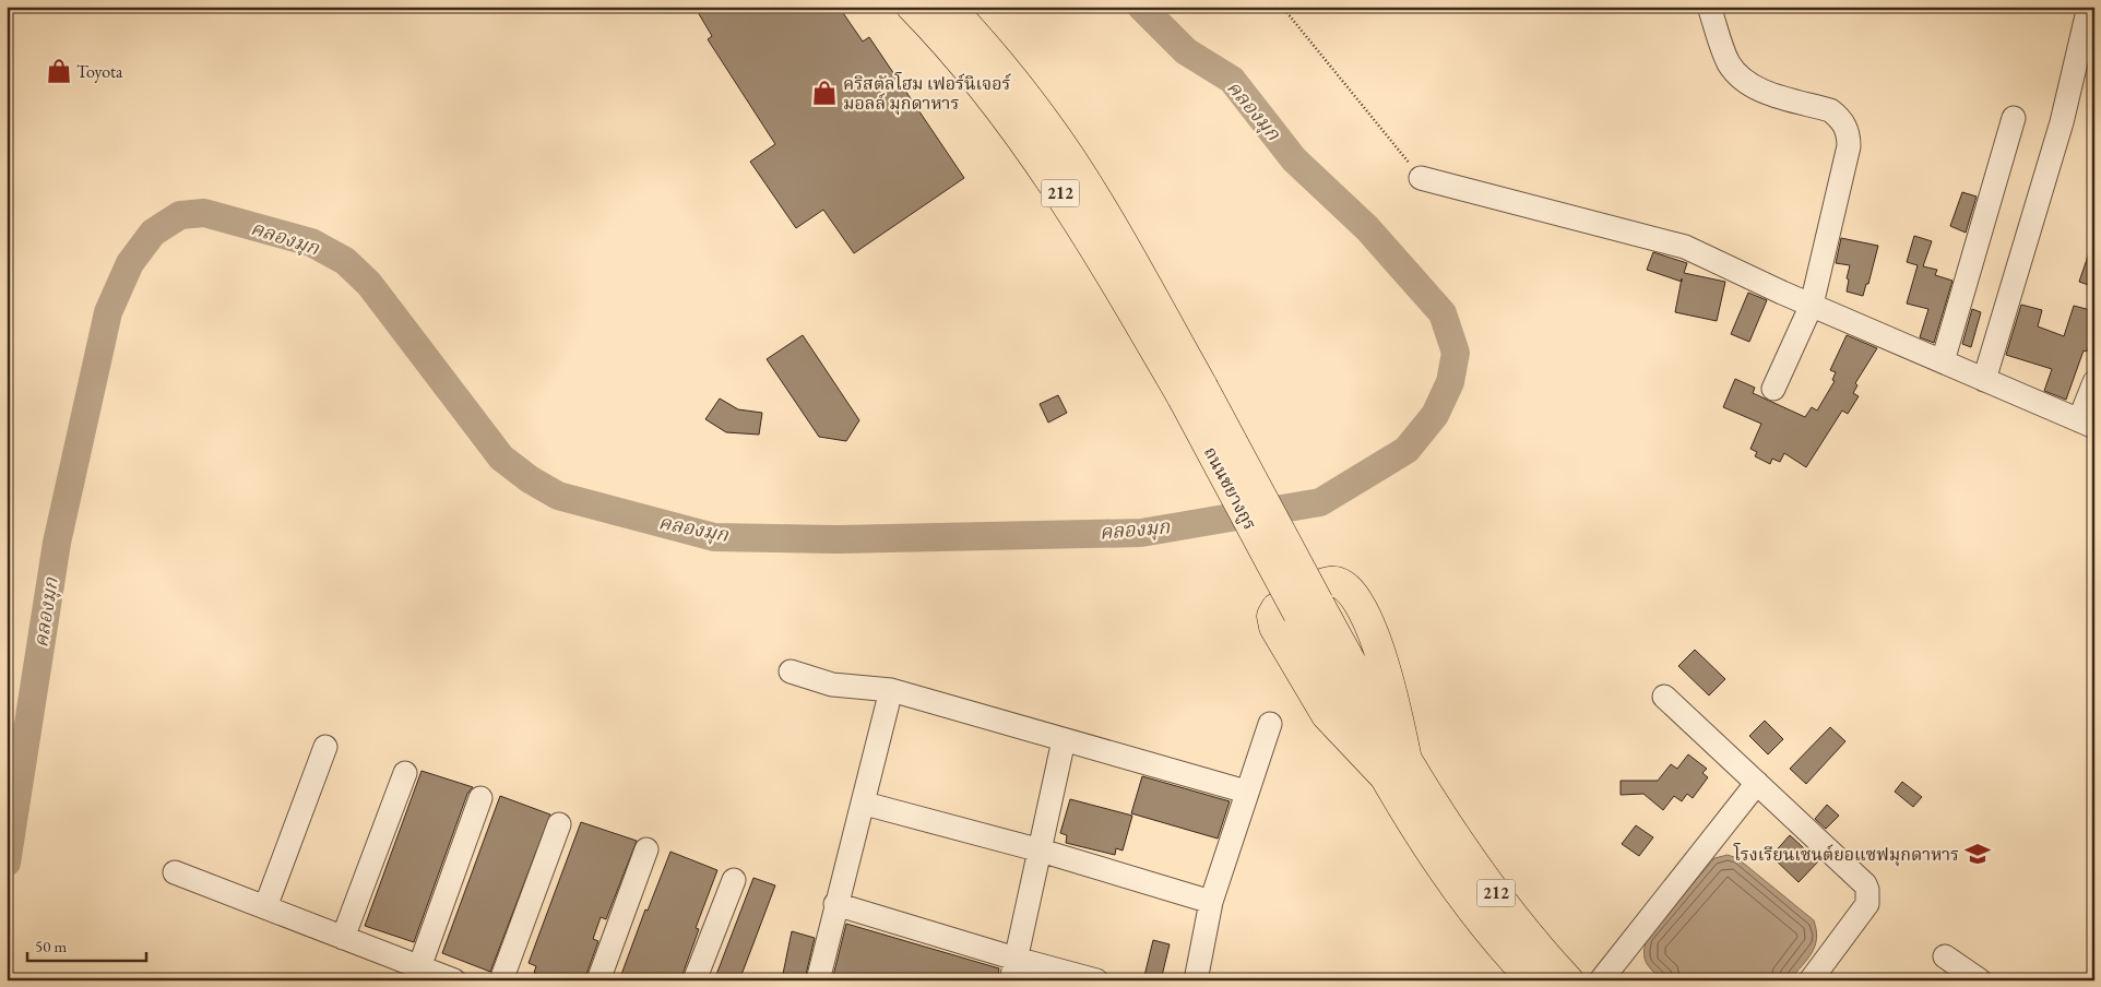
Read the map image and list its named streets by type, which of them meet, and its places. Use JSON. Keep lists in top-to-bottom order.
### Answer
{
  "streets": {
    "main road": ["212", "ถนนชยางกูร"]
  },
  "water": ["คลองมุก"],
  "places": {
    "shop": ["Toyota", "คริสตัลโฮม เฟอร์นิเจอร์ มอลล์ มุกดาหาร"],
    "school or university": ["โรงเรียนเซนต์ยอแซฟมุกดาหาร"]
  },
  "scale_bar": "50 m"
}
